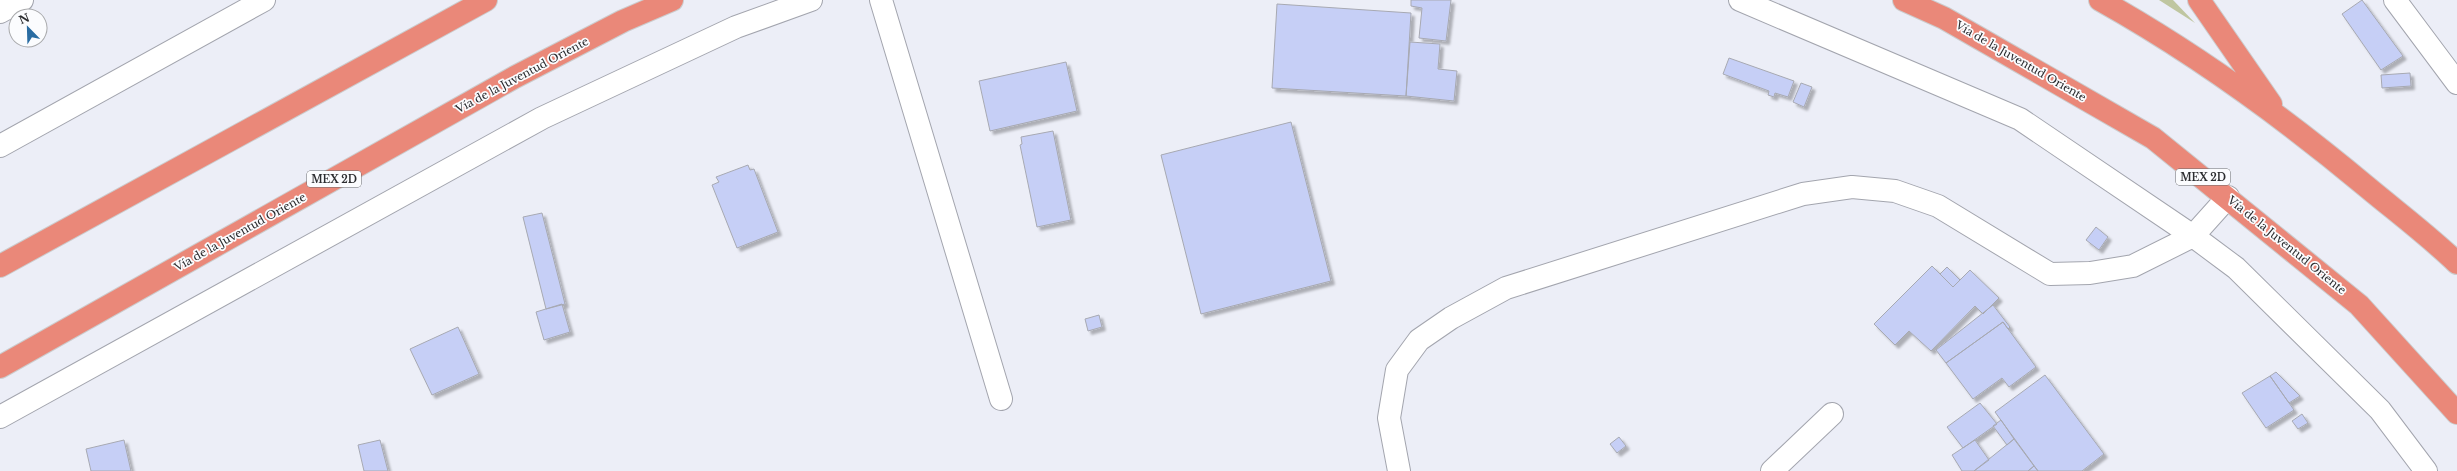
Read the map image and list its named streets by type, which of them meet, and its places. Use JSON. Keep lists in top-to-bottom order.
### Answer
{
  "streets": {
    "highway": ["Vía de la Juventud Oriente", "MEX 2D"]
  },
  "north": "top left"
}
